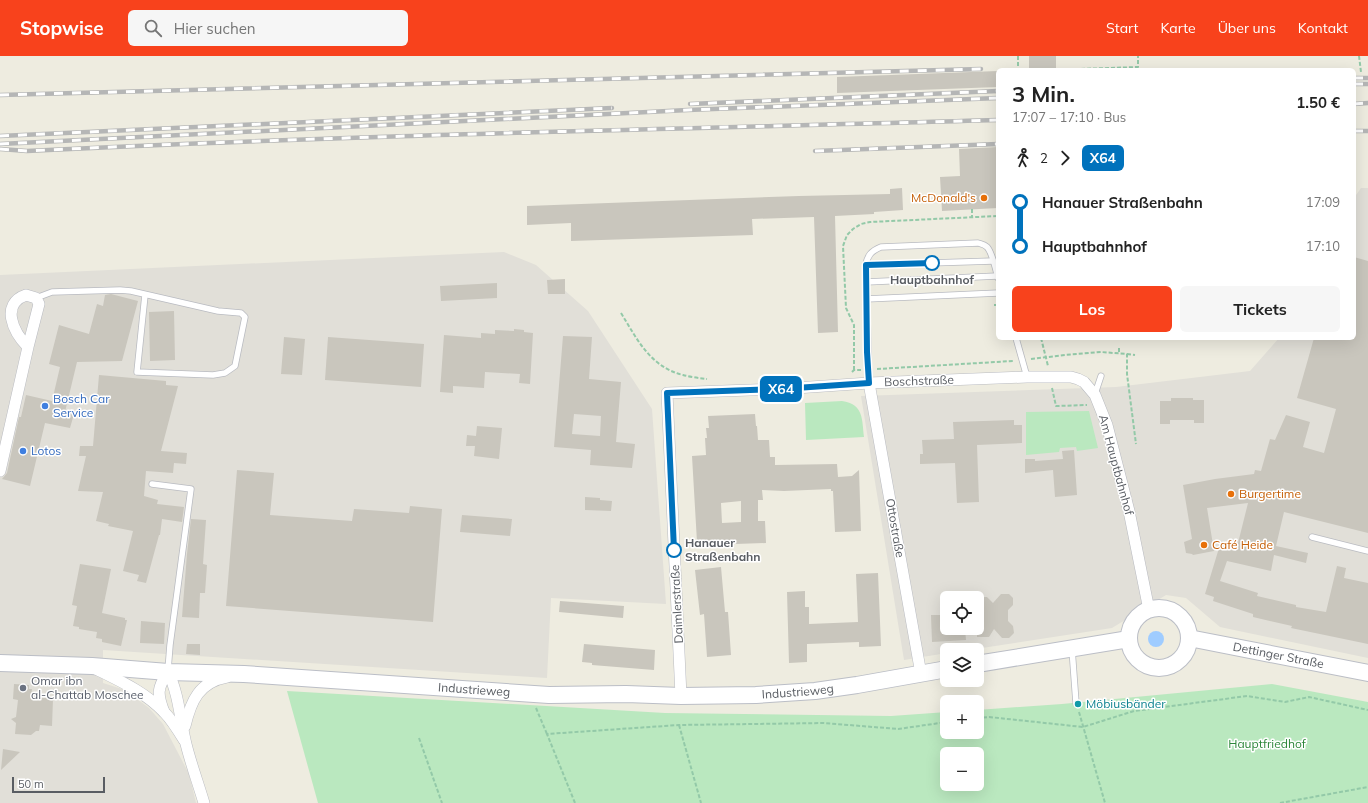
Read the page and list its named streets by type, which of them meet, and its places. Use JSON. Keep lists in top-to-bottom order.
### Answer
{
  "streets": {
    "street": [
      "Boschstraße",
      "Am Hauptbahnhof",
      "Ottostraße",
      "Daimlerstraße",
      "Dettinger Straße",
      "Industrieweg"
    ]
  },
  "crossings": [
    ["Boschstraße", "Am Hauptbahnhof"],
    ["Boschstraße", "Ottostraße"],
    ["Boschstraße", "Daimlerstraße"],
    ["Am Hauptbahnhof", "Dettinger Straße"],
    ["Ottostraße", "Industrieweg"],
    ["Daimlerstraße", "Industrieweg"]
  ],
  "parks": ["Hauptfriedhof"],
  "places": [
    "McDonald's",
    "Hauptbahnhof",
    "Bosch Car Service",
    "Lotos",
    "Burgertime",
    "Café Heide",
    "Hanauer Straßenbahn",
    "Omar ibn al-Chattab Moschee",
    "Möbiusbänder"
  ],
  "lines": ["bus line X64"],
  "scale_bar": "50 m",
  "page": {
    "header": "Stopwise",
    "search": "Hier suchen",
    "nav": [
      "Start",
      "Karte",
      "Über uns",
      "Kontakt"
    ],
    "on_map": "X64",
    "heading": ["3 Min.", "17:07 – 17:10 · Bus", "1.50 €"],
    "legs": ["2", "X64"],
    "list": [
      {
        "name": "Hanauer Straßenbahn",
        "value": "17:09"
      },
      {
        "name": "Hauptbahnhof",
        "value": "17:10"
      }
    ],
    "buttons": ["Los", "Tickets"],
    "map_buttons": ["+", "−"],
    "scale": "50 m"
  }
}
